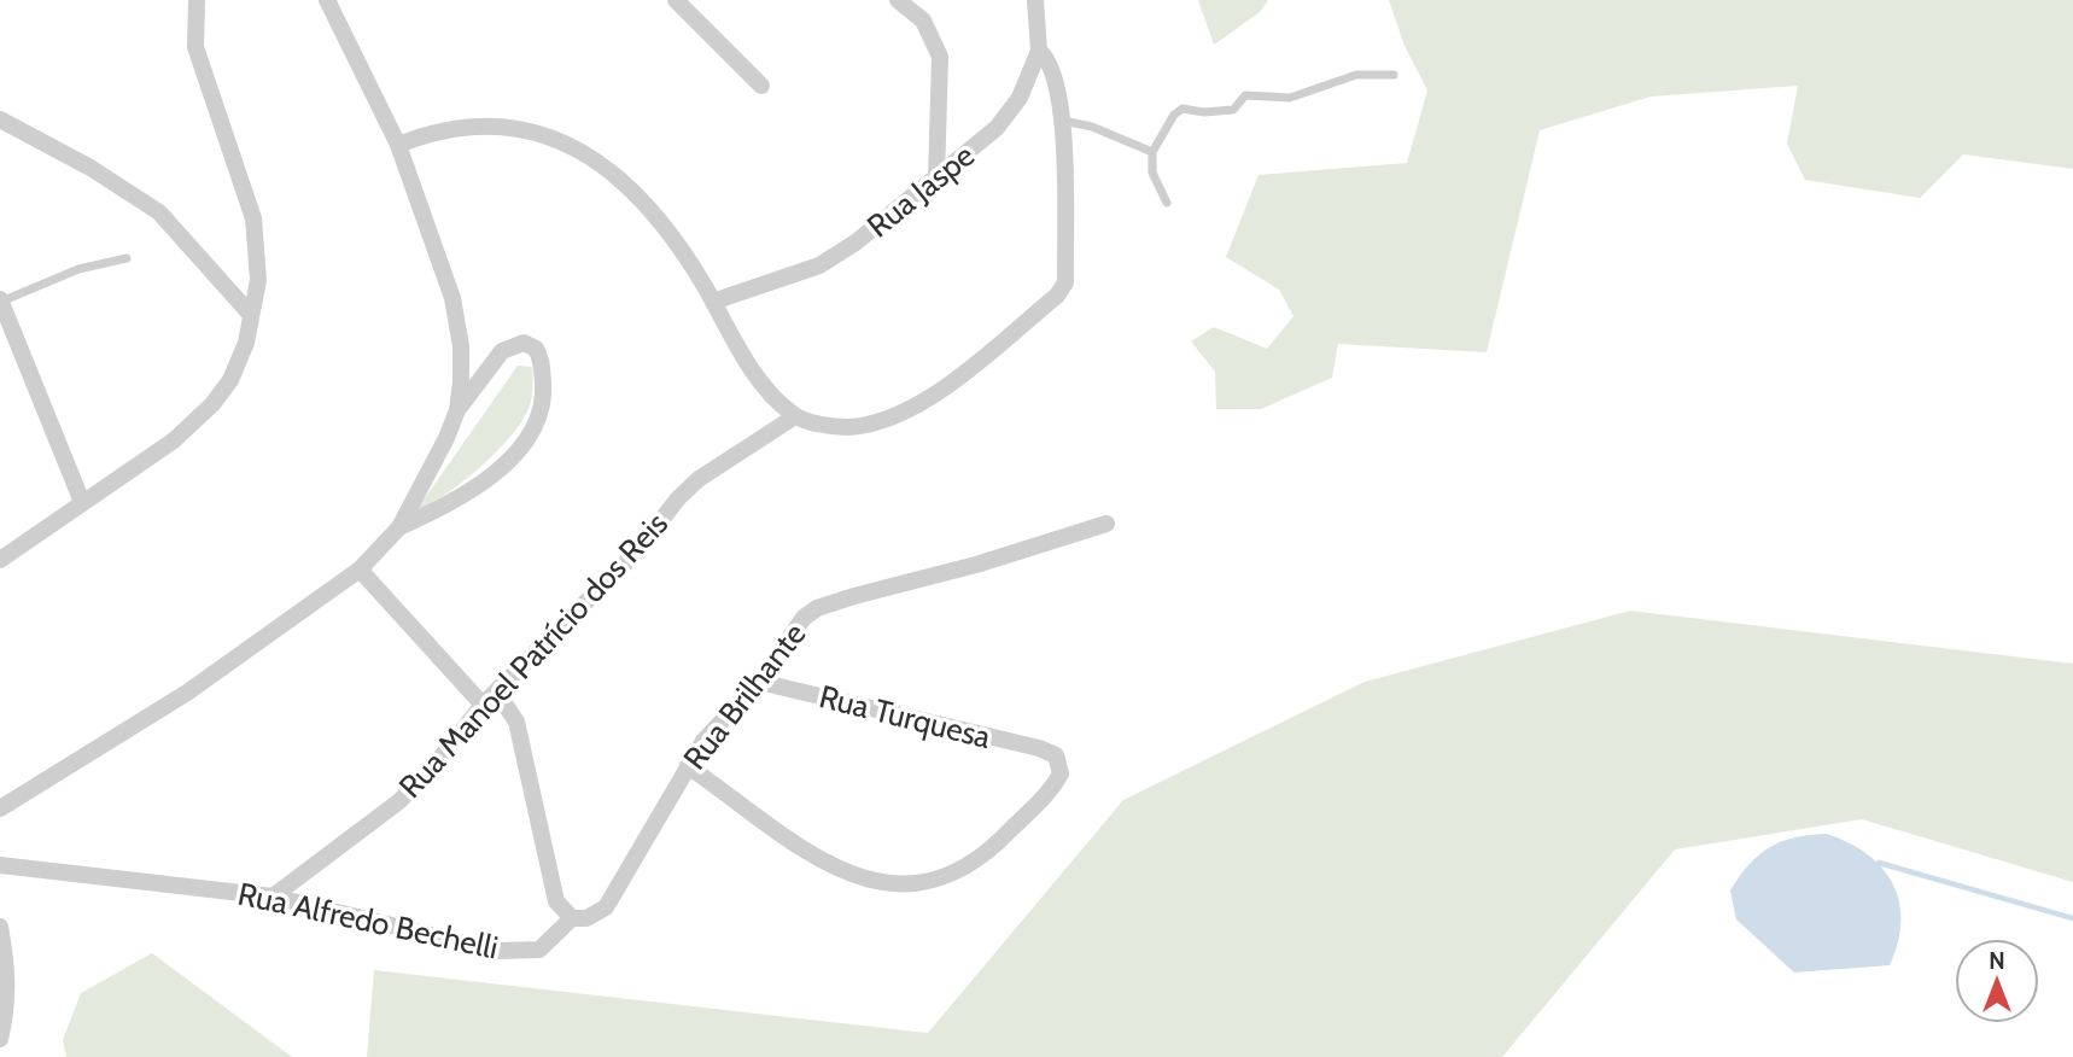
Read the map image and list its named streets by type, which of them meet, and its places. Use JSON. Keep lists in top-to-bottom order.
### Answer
{
  "streets": {
    "street": [
      "Rua Jaspe",
      "Rua Manoel Patrício dos Reis",
      "Rua Brilhante",
      "Rua Turquesa",
      "Rua Alfredo Bechelli"
    ]
  },
  "crossings": [
    ["Rua Manoel Patrício dos Reis", "Rua Alfredo Bechelli"],
    ["Rua Brilhante", "Rua Turquesa"],
    ["Rua Brilhante", "Rua Alfredo Bechelli"]
  ],
  "north": "top"
}
